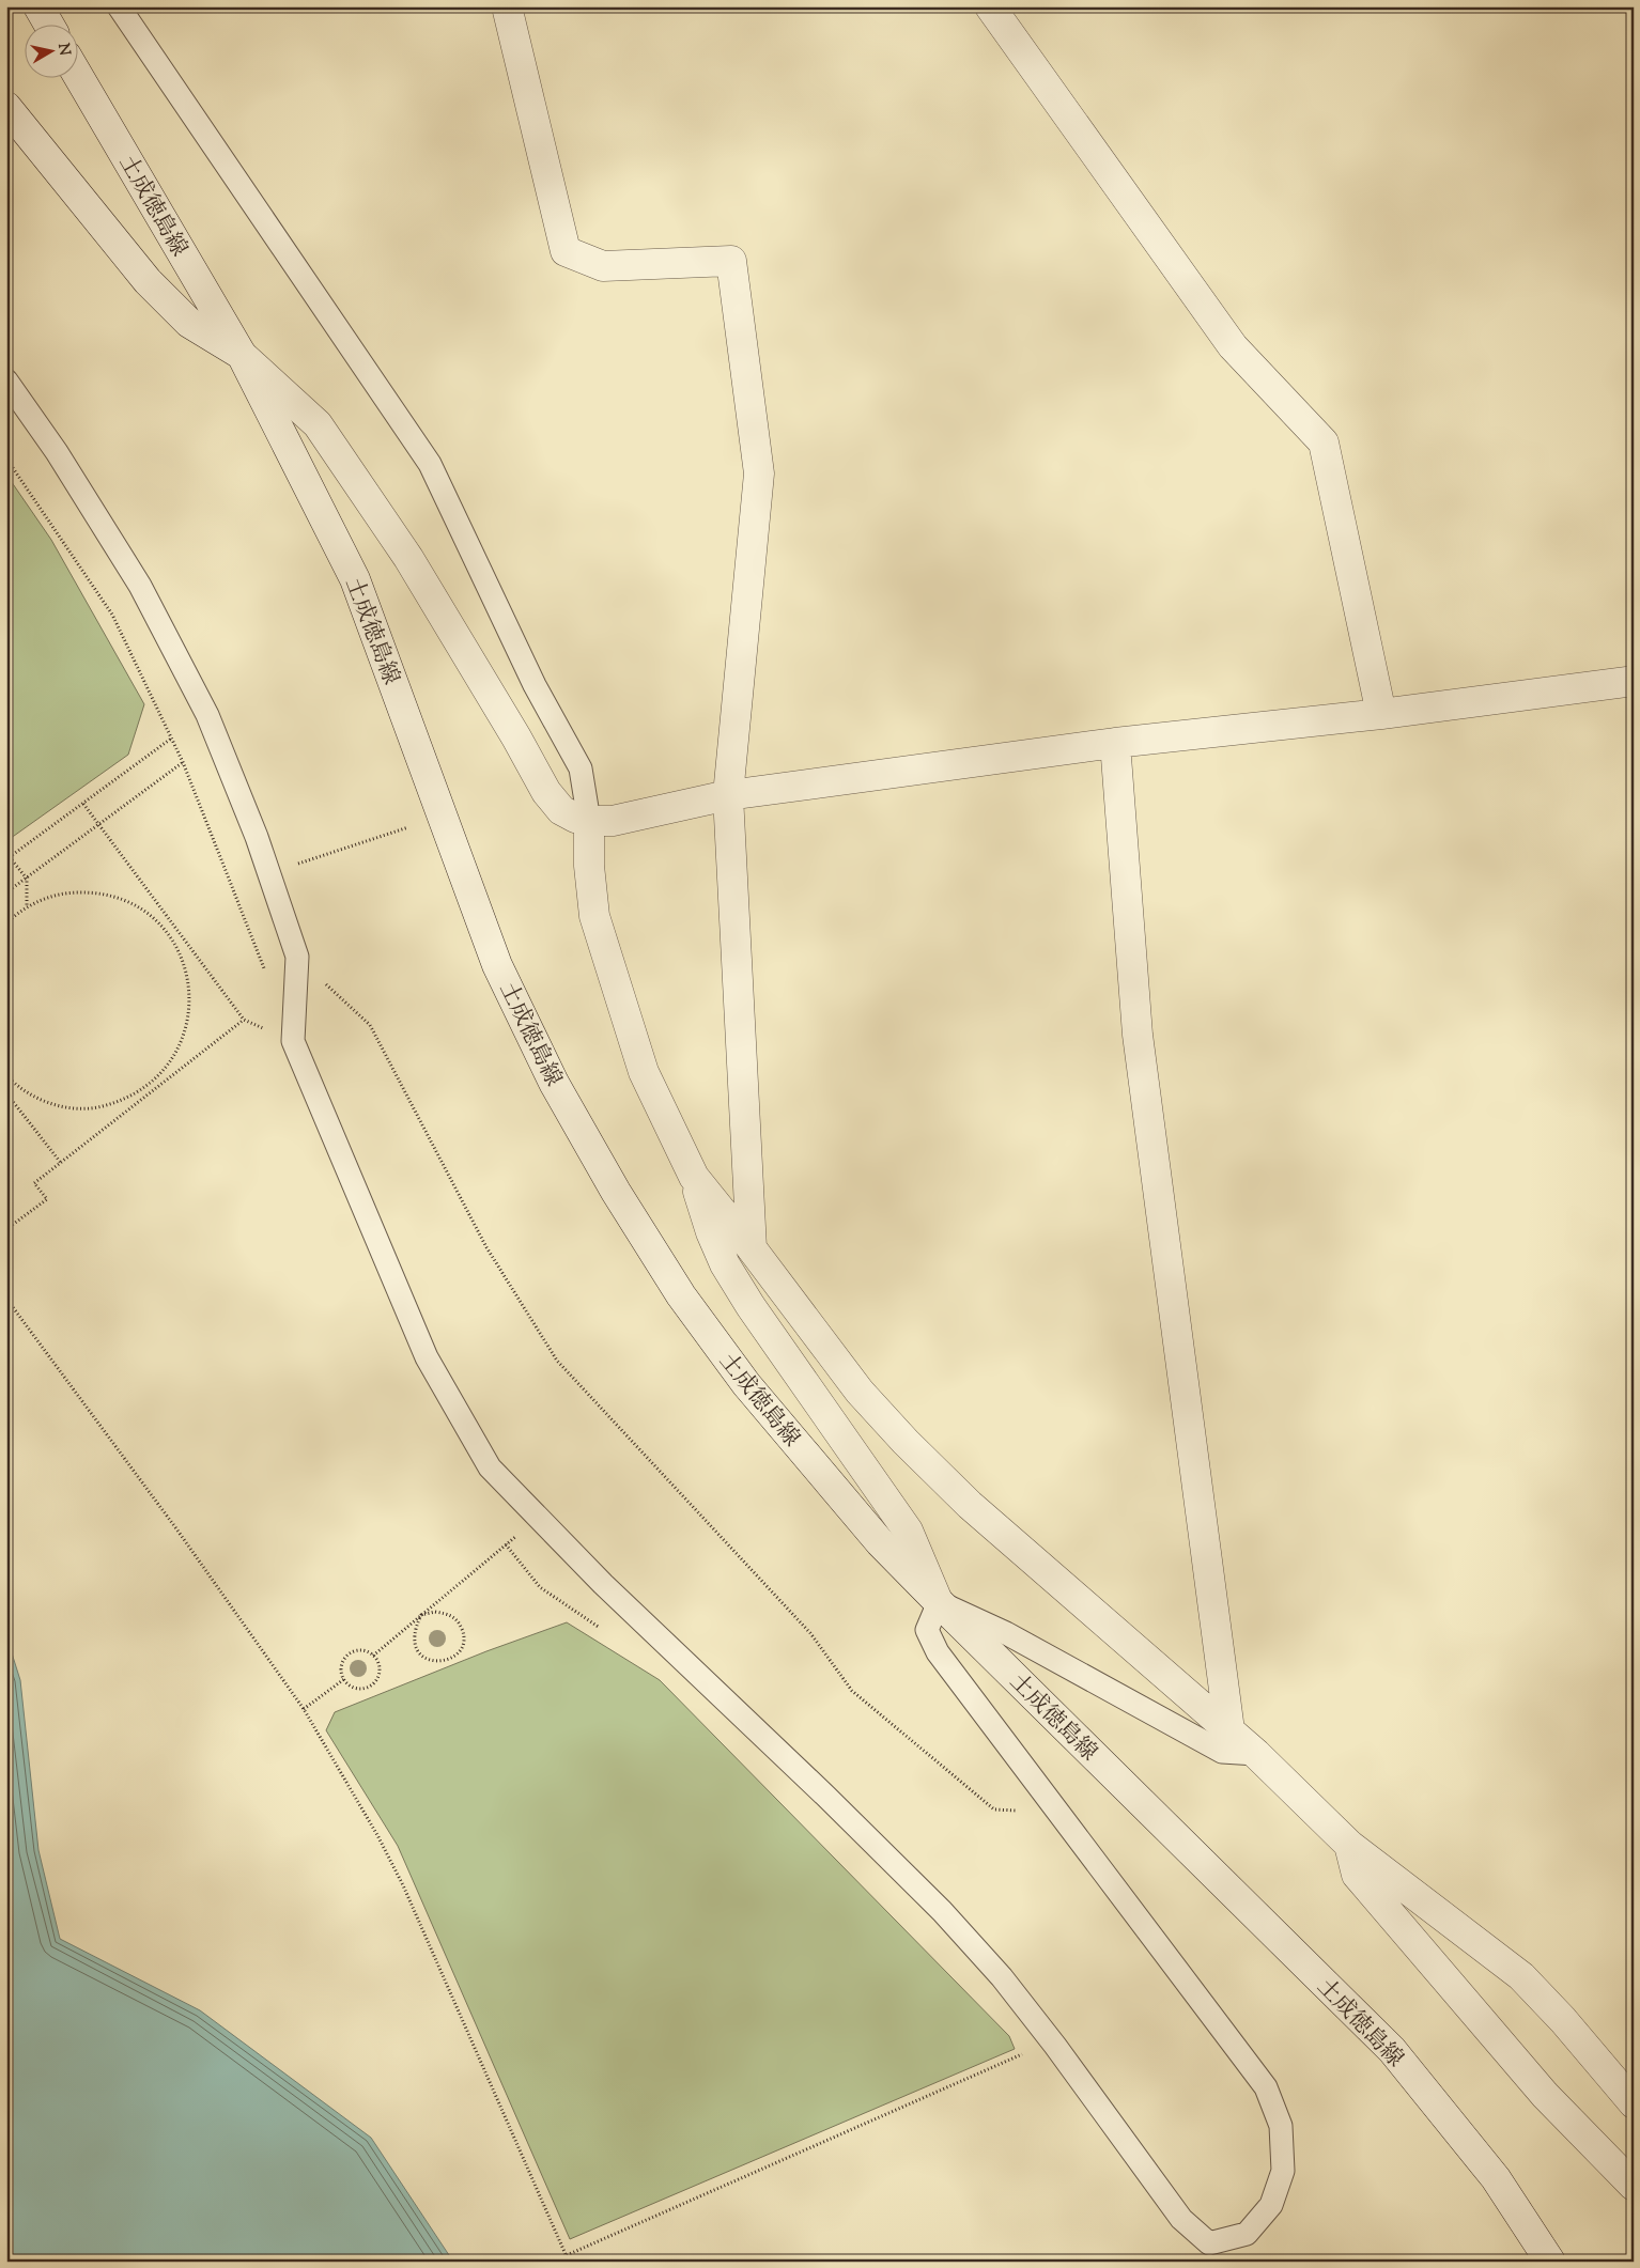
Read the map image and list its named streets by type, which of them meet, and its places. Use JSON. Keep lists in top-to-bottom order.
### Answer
{
  "streets": {
    "street": ["土成徳島線"]
  },
  "north": "right"
}
